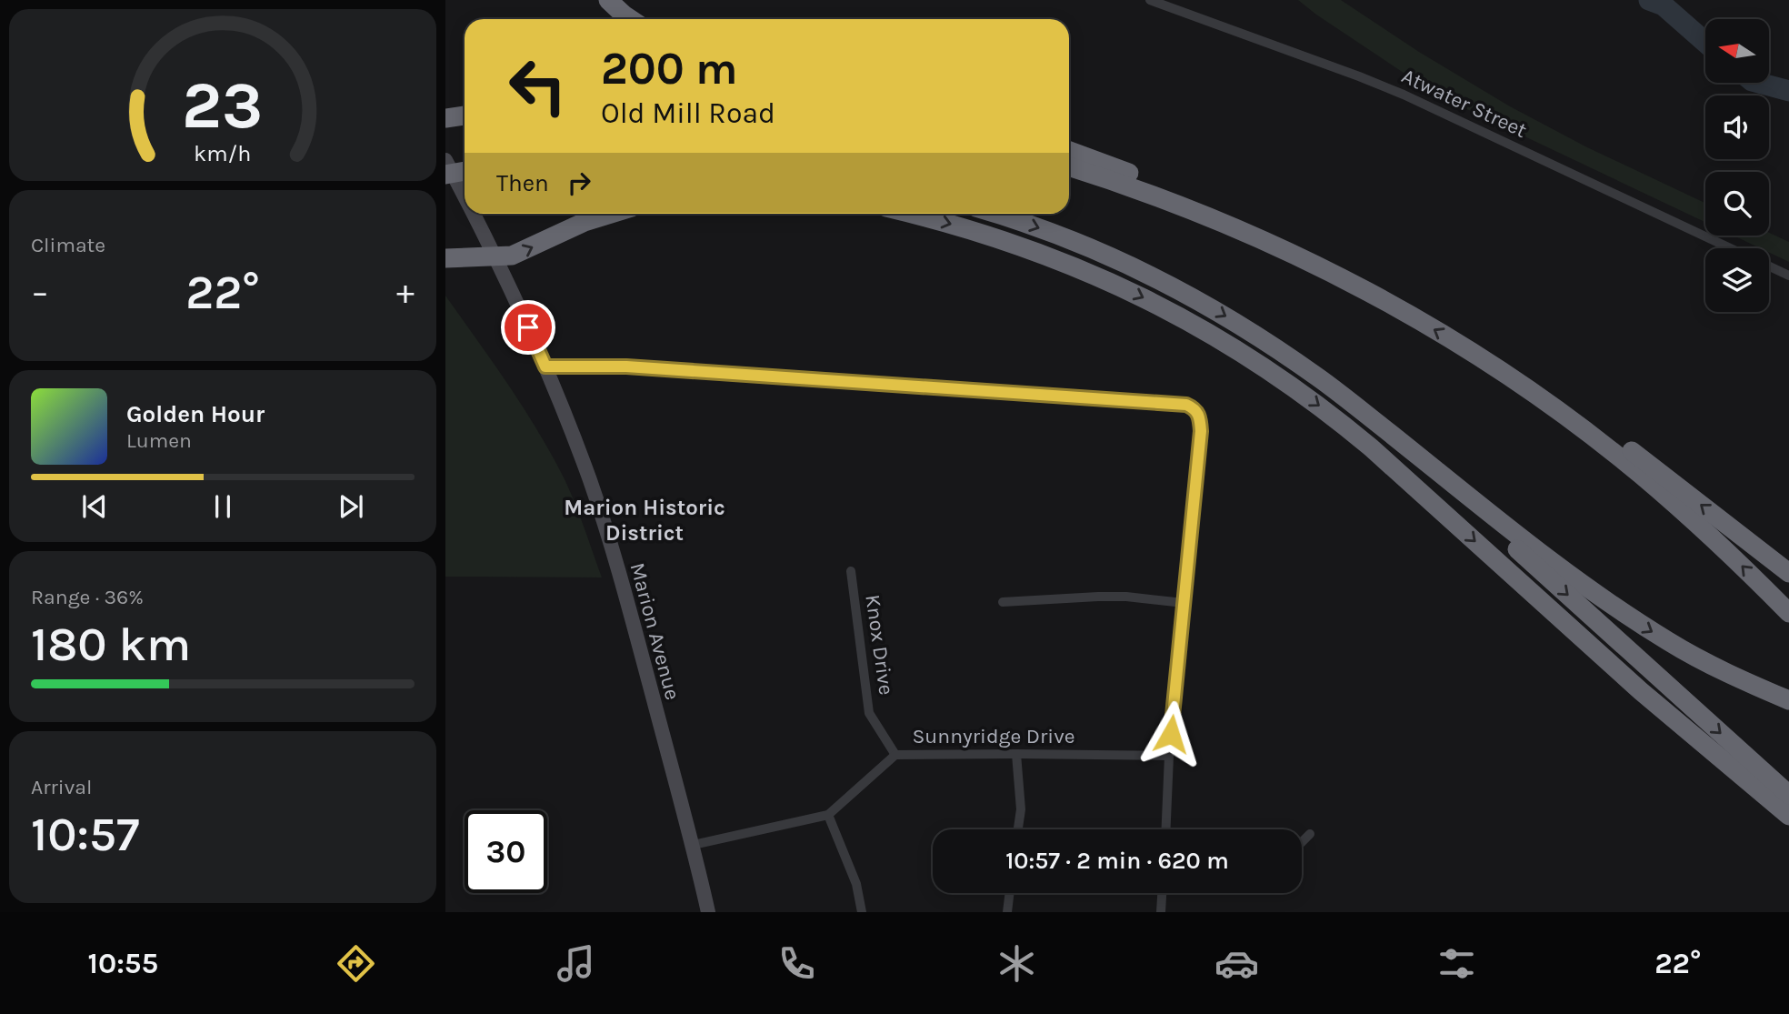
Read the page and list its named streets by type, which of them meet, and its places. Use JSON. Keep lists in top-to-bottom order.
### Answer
{
  "streets": {
    "main road": ["Marion Avenue"],
    "street": ["Atwater Street", "Knox Drive", "Sunnyridge Drive"]
  },
  "crossings": [
    ["Marion Avenue", "Sunnyridge Drive"],
    ["Knox Drive", "Sunnyridge Drive"]
  ],
  "districts": ["Marion Historic District"],
  "north": "left",
  "page": {
    "turn": ["200 m", "Old Mill Road"],
    "then": "Then",
    "tile": [
      "Climate",
      ["Range · 36%", "180 km"],
      ["Arrival", "10:57"]
    ],
    "heat": ["−", "22°", "+"],
    "song": ["Golden Hour", "Lumen"],
    "limit": "30",
    "trip": "10:57 · 2 min · 620 m",
    "tabs": ["10:55", "22°"],
    "gauge": ["23", "km/h"]
  }
}
